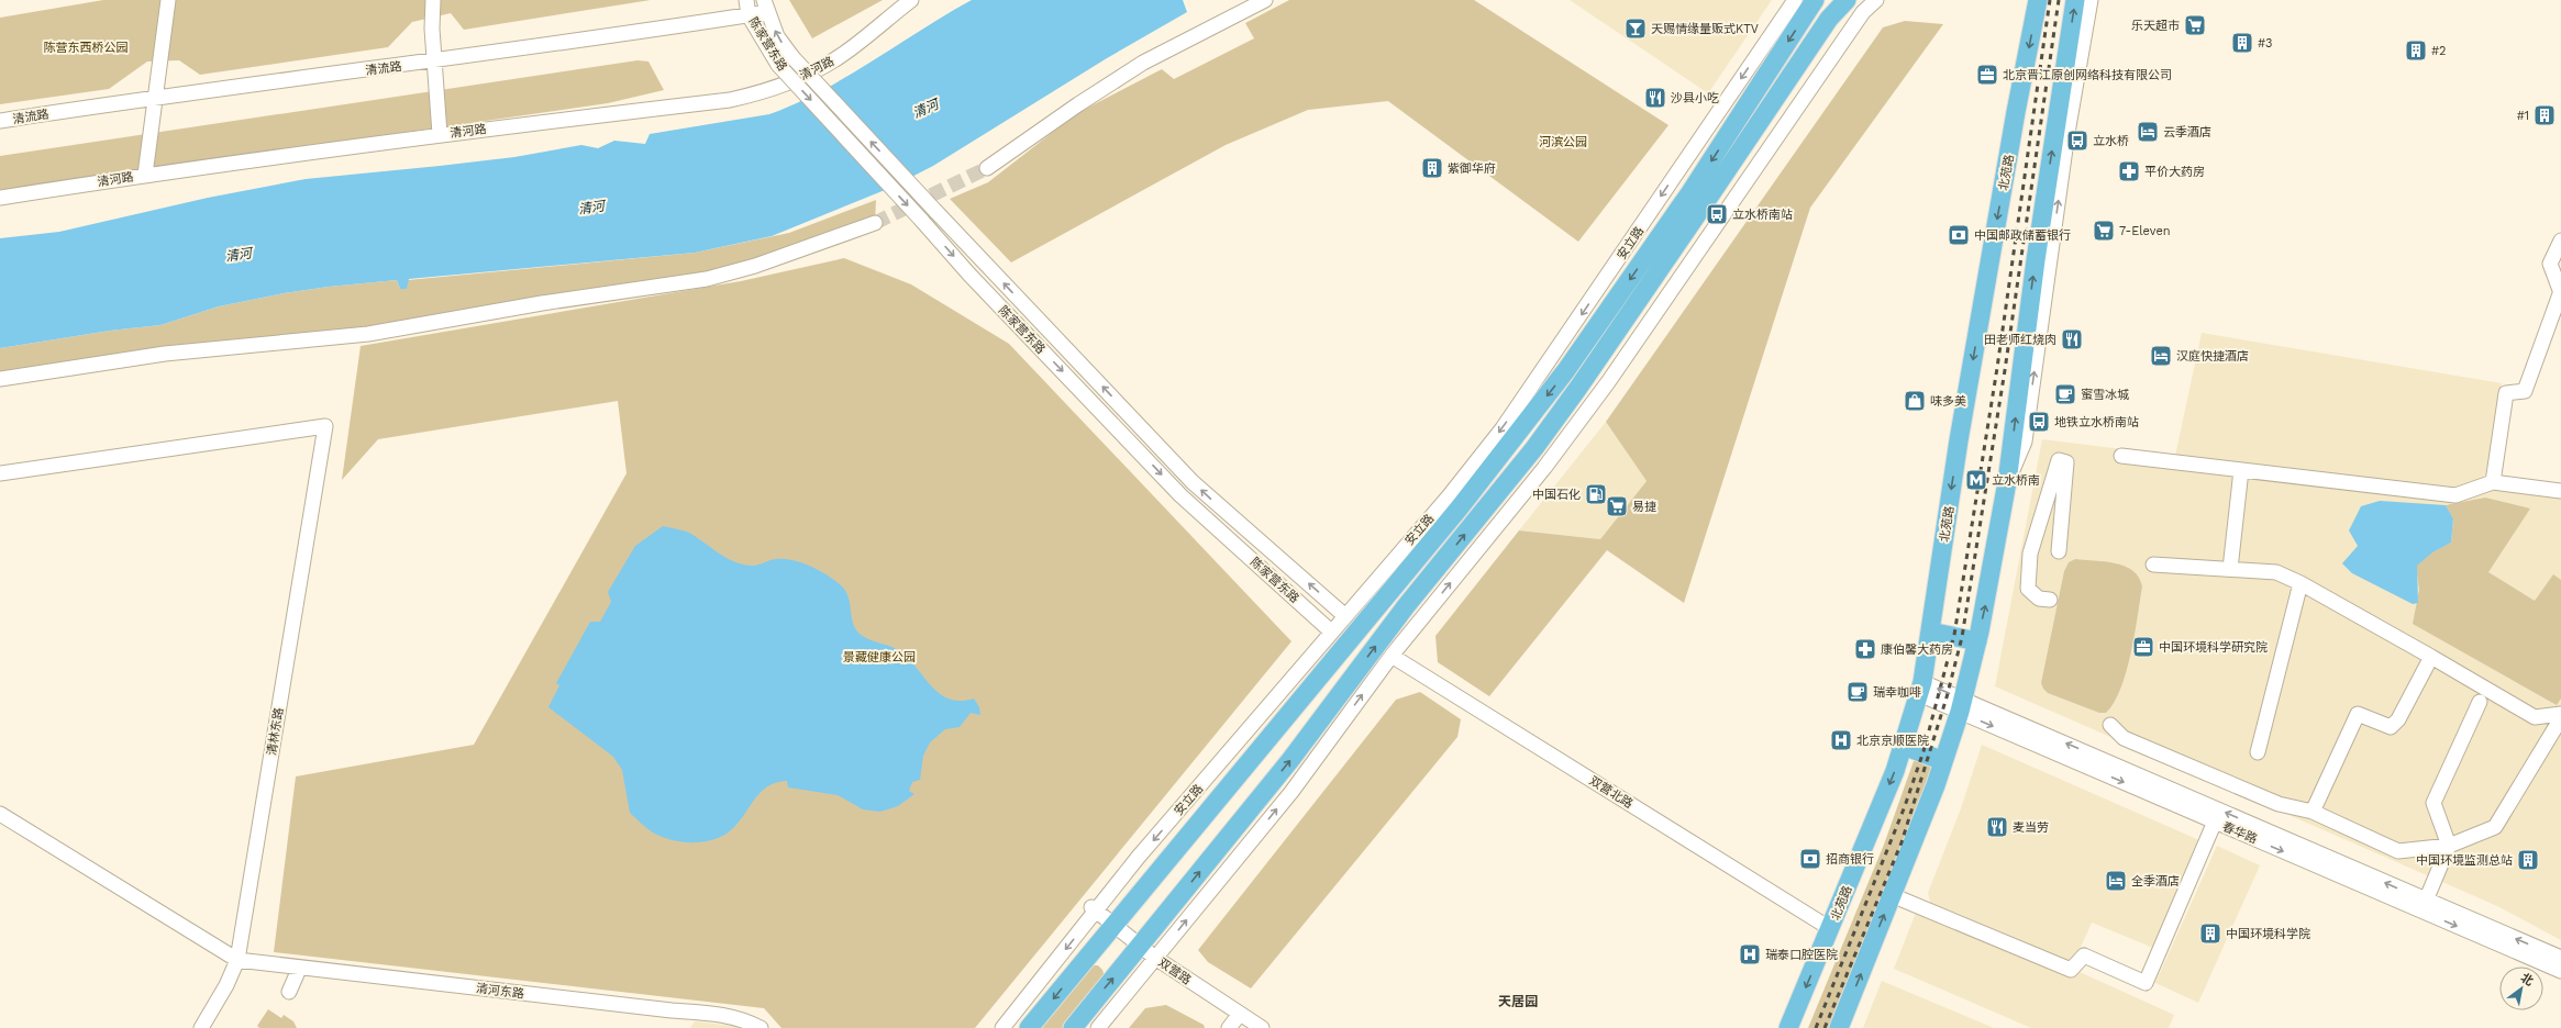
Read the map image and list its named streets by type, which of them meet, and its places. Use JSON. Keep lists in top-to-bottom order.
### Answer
{
  "streets": {
    "main road": ["北苑路", "安立路"],
    "street": [
      "陈家营东路",
      "清流路",
      "清河路",
      "清林东路",
      "双营北路",
      "春华路",
      "双营路",
      "清河东路"
    ]
  },
  "crossings": [
    ["陈家营东路", "清流路"],
    ["陈家营东路", "安立路"],
    ["北苑路", "双营北路"],
    ["北苑路", "春华路"],
    ["安立路", "双营路"],
    ["清林东路", "清河东路"]
  ],
  "districts": ["天居园"],
  "water": ["清河"],
  "parks": ["陈营东西桥公园", "河滨公园", "景藏健康公园"],
  "places": {
    "supermarket": ["乐天超市", "7-Eleven", "易捷"],
    "bar": ["天赐情缘量贩式KTV"],
    "building": [
      "#3",
      "#2",
      "#1",
      "紫御华府",
      "中国环境监测总站",
      "中国环境科学院"
    ],
    "office": ["北京晋江原创网络科技有限公司", "中国环境科学研究院"],
    "restaurant": ["沙县小吃", "田老师红烧肉", "麦当劳"],
    "hotel": ["云季酒店", "汉庭快捷酒店", "全季酒店"],
    "bus stop": ["立水桥", "立水桥南站", "地铁立水桥南站"],
    "pharmacy": ["平价大药房", "康伯馨大药房"],
    "bank": ["中国邮政储蓄银行", "招商银行"],
    "cafe": ["蜜雪冰城", "瑞幸咖啡"],
    "shop": ["味多美"],
    "metro station": ["立水桥南"],
    "fuel station": ["中国石化"],
    "hospital": ["北京京顺医院", "瑞泰口腔医院"]
  },
  "north": "top right"
}
